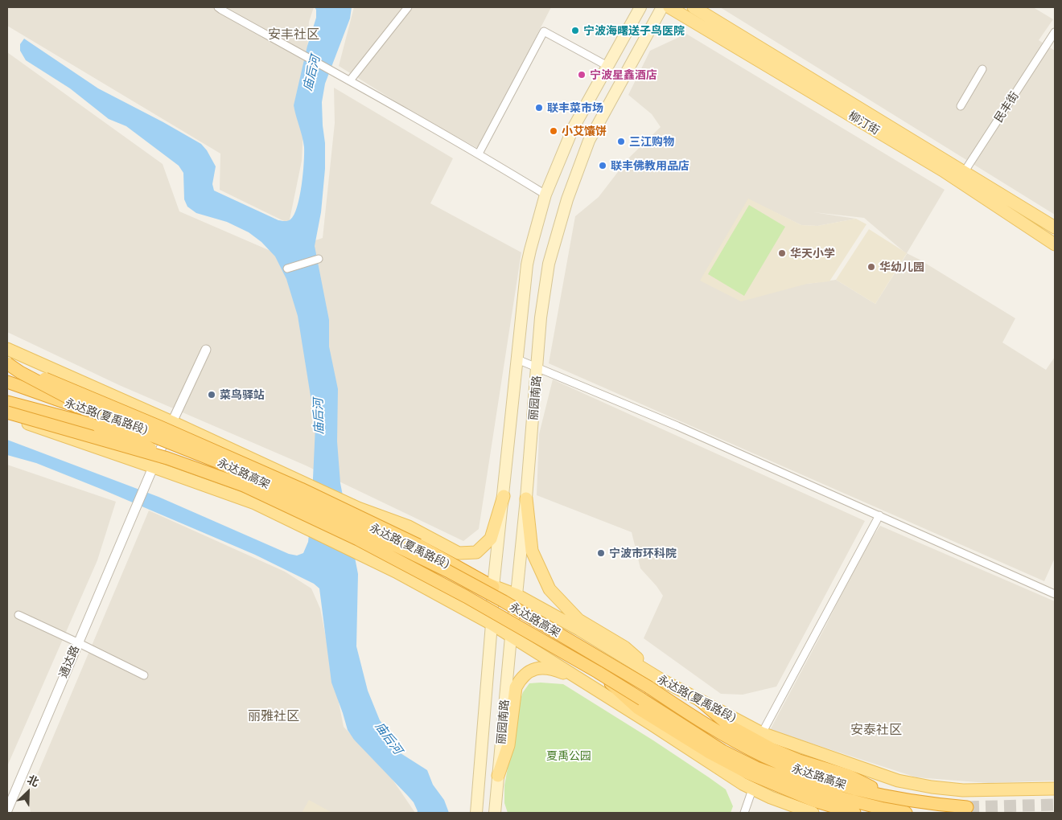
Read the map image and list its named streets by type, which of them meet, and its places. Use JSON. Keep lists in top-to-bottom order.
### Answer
{
  "streets": {
    "highway": ["永达路高架"],
    "main road": ["柳汀街", "丽园南路", "永达路(夏禹路段)"],
    "street": ["民丰街", "通达路"]
  },
  "crossings": [
    ["民丰街", "柳汀街"],
    ["丽园南路", "永达路(夏禹路段)"],
    ["永达路(夏禹路段)", "通达路"]
  ],
  "districts": ["安丰社区", "丽雅社区", "安泰社区"],
  "water": ["庙后河"],
  "parks": ["夏禹公园"],
  "places": [
    "宁波海曙送子鸟医院",
    "宁波星鑫酒店",
    "联丰菜市场",
    "小艾馕饼",
    "三江购物",
    "联丰佛教用品店",
    "华天小学",
    "华幼儿园",
    "菜鸟驿站",
    "宁波市环科院"
  ],
  "north": "top right"
}
